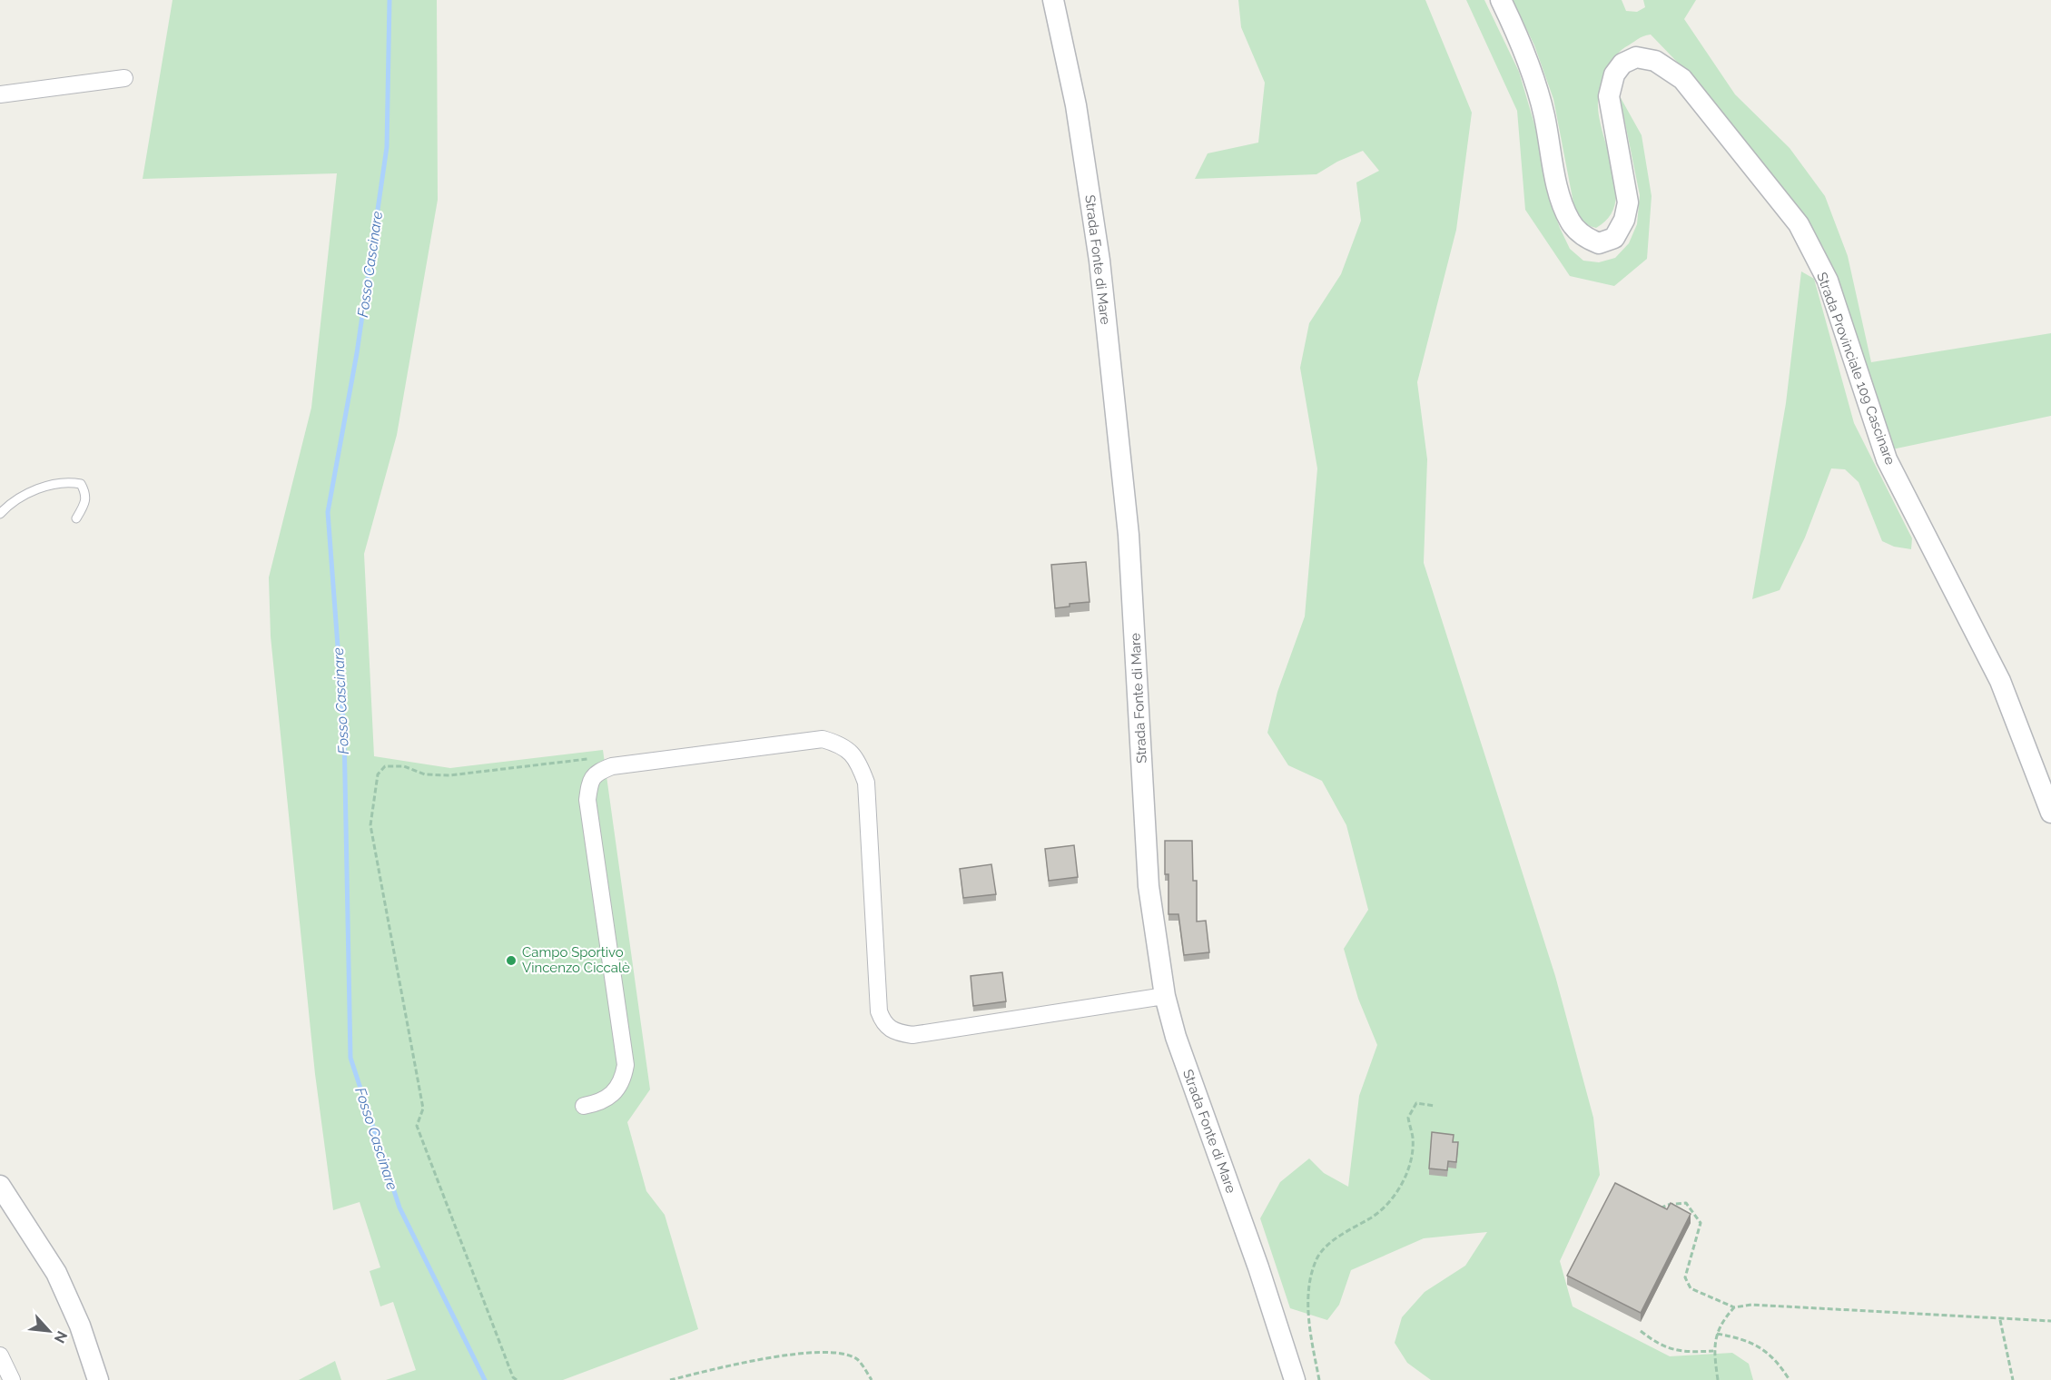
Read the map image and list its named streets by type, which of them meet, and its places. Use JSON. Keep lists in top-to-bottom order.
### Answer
{
  "streets": {
    "street": ["Strada Fonte di Mare", "Strada Provinciale 109 Cascinare"]
  },
  "water": ["Fosso Cascinare"],
  "places": ["Campo Sportivo Vincenzo Ciccalè"],
  "north": "bottom right"
}
